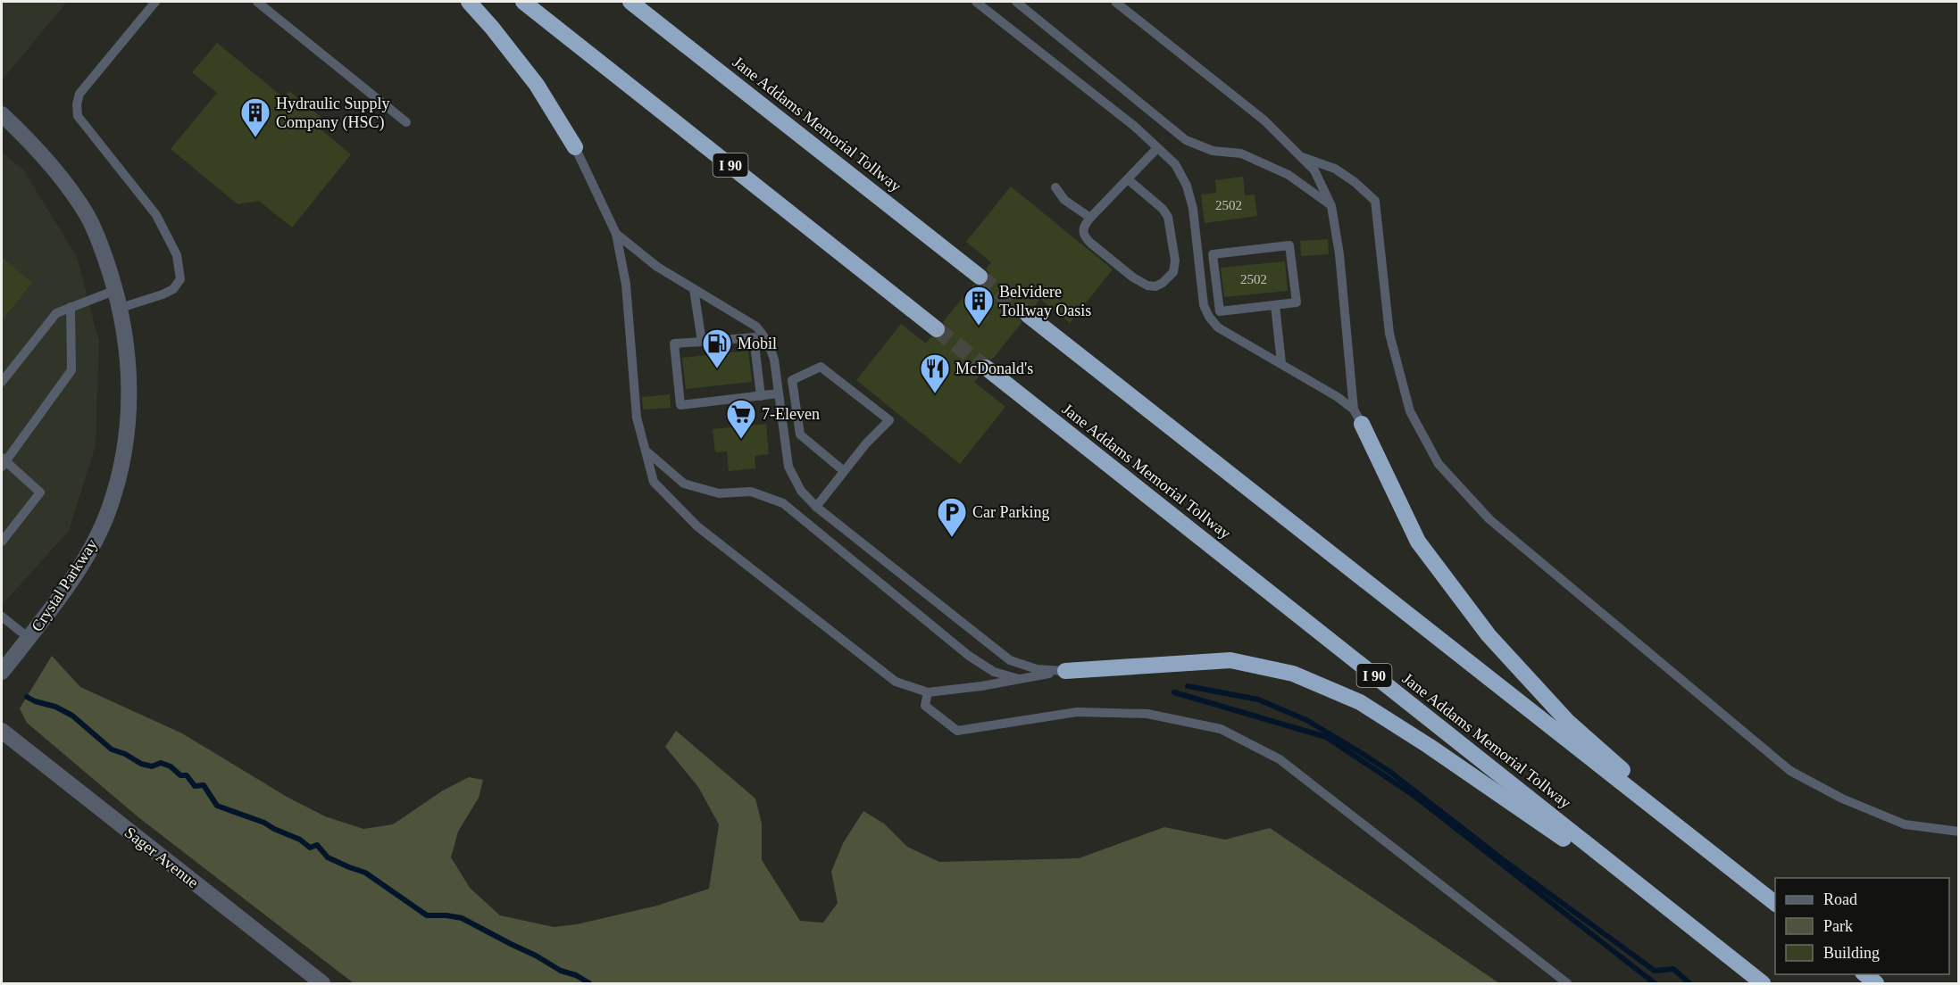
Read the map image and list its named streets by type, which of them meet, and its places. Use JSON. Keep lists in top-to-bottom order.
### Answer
{
  "streets": {
    "highway": ["Jane Addams Memorial Tollway", "I 90"],
    "street": ["Crystal Parkway", "Sager Avenue"]
  },
  "places": {
    "building": ["Hydraulic Supply Company (HSC)", "Belvidere Tollway Oasis"],
    "fuel station": ["Mobil"],
    "restaurant": ["McDonald's"],
    "supermarket": ["7-Eleven"],
    "parking": ["Car Parking"]
  },
  "house_numbers": ["2502", "2502"],
  "legend": ["Road", "Park", "Building"]
}
